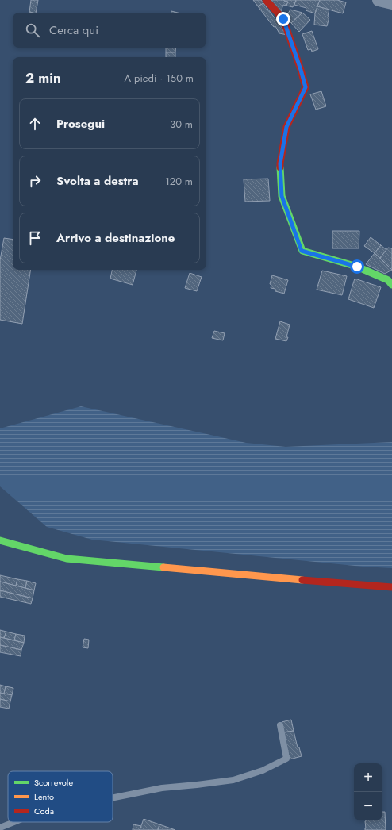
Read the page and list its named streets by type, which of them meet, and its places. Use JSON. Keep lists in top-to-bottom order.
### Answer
{
  "legend": ["Scorrevole", "Lento", "Coda"],
  "page": {
    "search": "Cerca qui",
    "heading": ["2 min", "A piedi · 150 m"],
    "list": [
      ["Prosegui", "30 m"],
      ["Svolta a destra", "120 m"],
      "Arrivo a destinazione"
    ],
    "map_buttons": ["+", "−"]
  }
}
